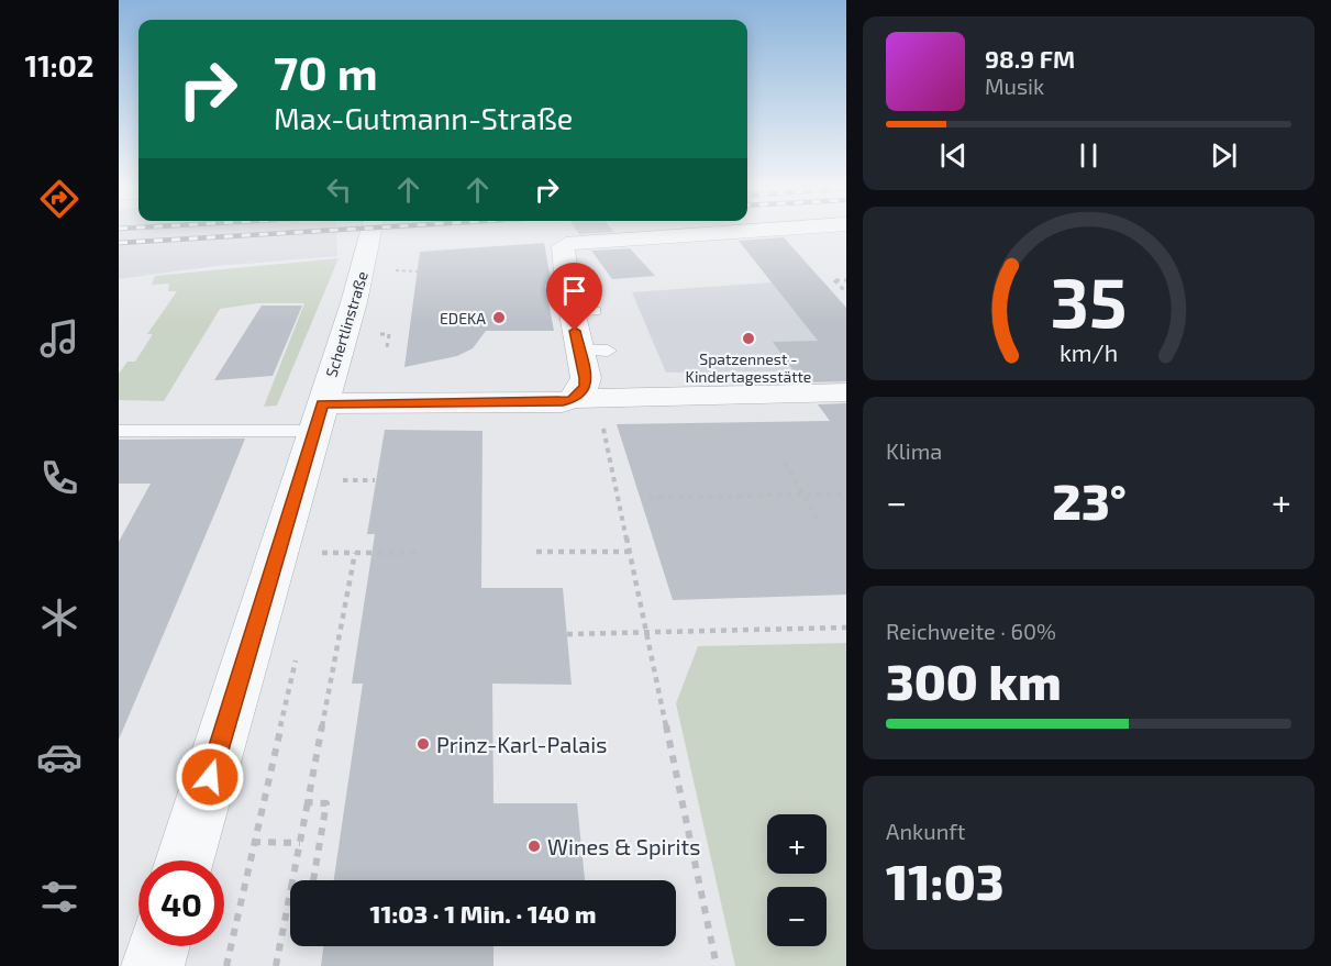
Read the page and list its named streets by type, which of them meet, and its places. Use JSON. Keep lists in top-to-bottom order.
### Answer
{
  "streets": {
    "street": ["Schertlinstraße"]
  },
  "places": [
    "EDEKA",
    "Spatzennest - Kindertagesstätte",
    "Prinz-Karl-Palais",
    "Wines & Spirits"
  ],
  "page": {
    "tabs": "11:02",
    "turn": ["70 m", "Max-Gutmann-Straße"],
    "song": ["98.9 FM", "Musik"],
    "tile": [
      "Klima",
      ["Reichweite · 60%", "300 km"],
      ["Ankunft", "11:03"]
    ],
    "heat": ["−", "23°", "+"],
    "map_buttons": ["+", "−"],
    "limit": "40",
    "trip": "11:03 · 1 Min. · 140 m",
    "gauge": ["35", "km/h"]
  }
}
